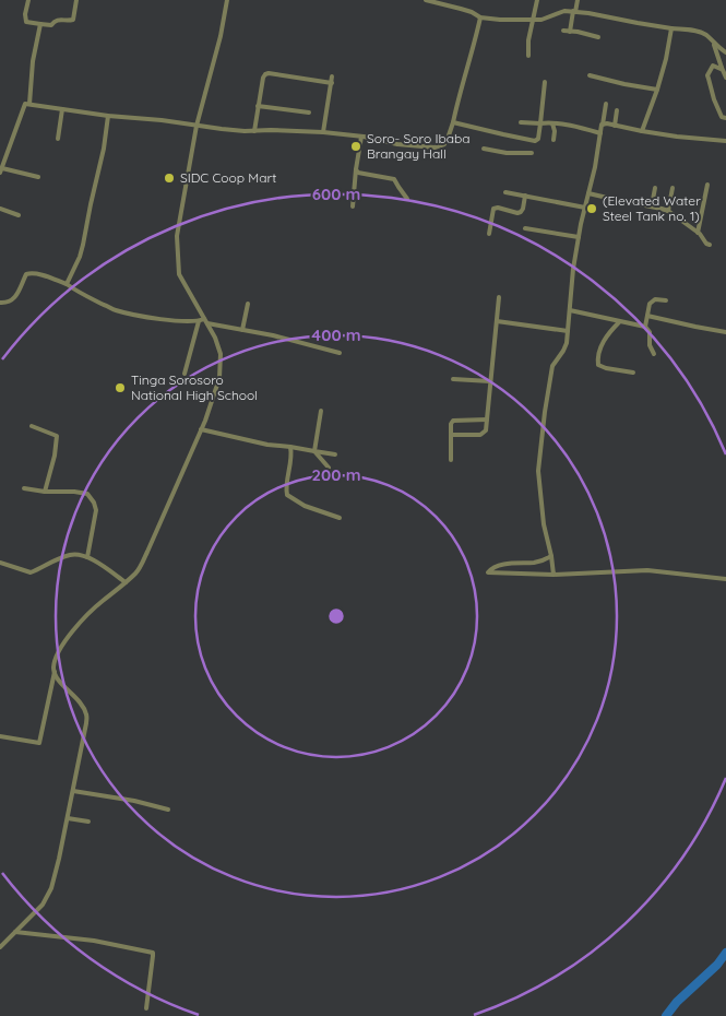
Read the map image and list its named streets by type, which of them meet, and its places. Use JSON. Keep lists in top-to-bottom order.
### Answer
{
  "places": [
    "Soro- Soro Ibaba Brangay Hall",
    "SIDC Coop Mart",
    "(Elevated Water Steel Tank no. 1)",
    "Tinga Sorosoro National High School"
  ],
  "rings": ["600 m", "400 m", "200 m"]
}
